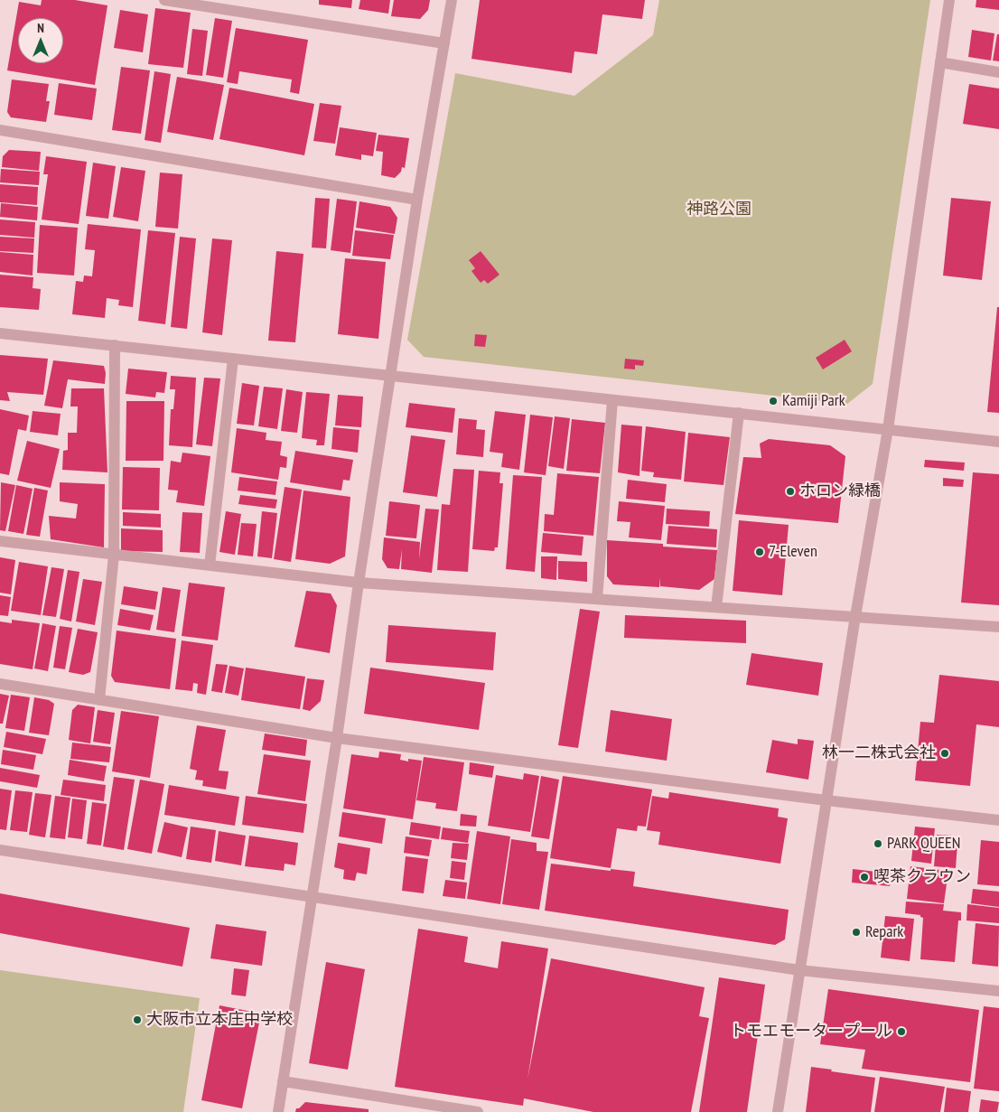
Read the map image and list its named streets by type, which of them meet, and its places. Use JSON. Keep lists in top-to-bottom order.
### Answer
{
  "parks": ["神路公園"],
  "places": [
    "Kamiji Park",
    "ホロン緑橋",
    "7-Eleven",
    "林一二株式会社",
    "PARK QUEEN",
    "喫茶クラウン",
    "Repark",
    "大阪市立本庄中学校",
    "トモエモータープール"
  ],
  "north": "top"
}
